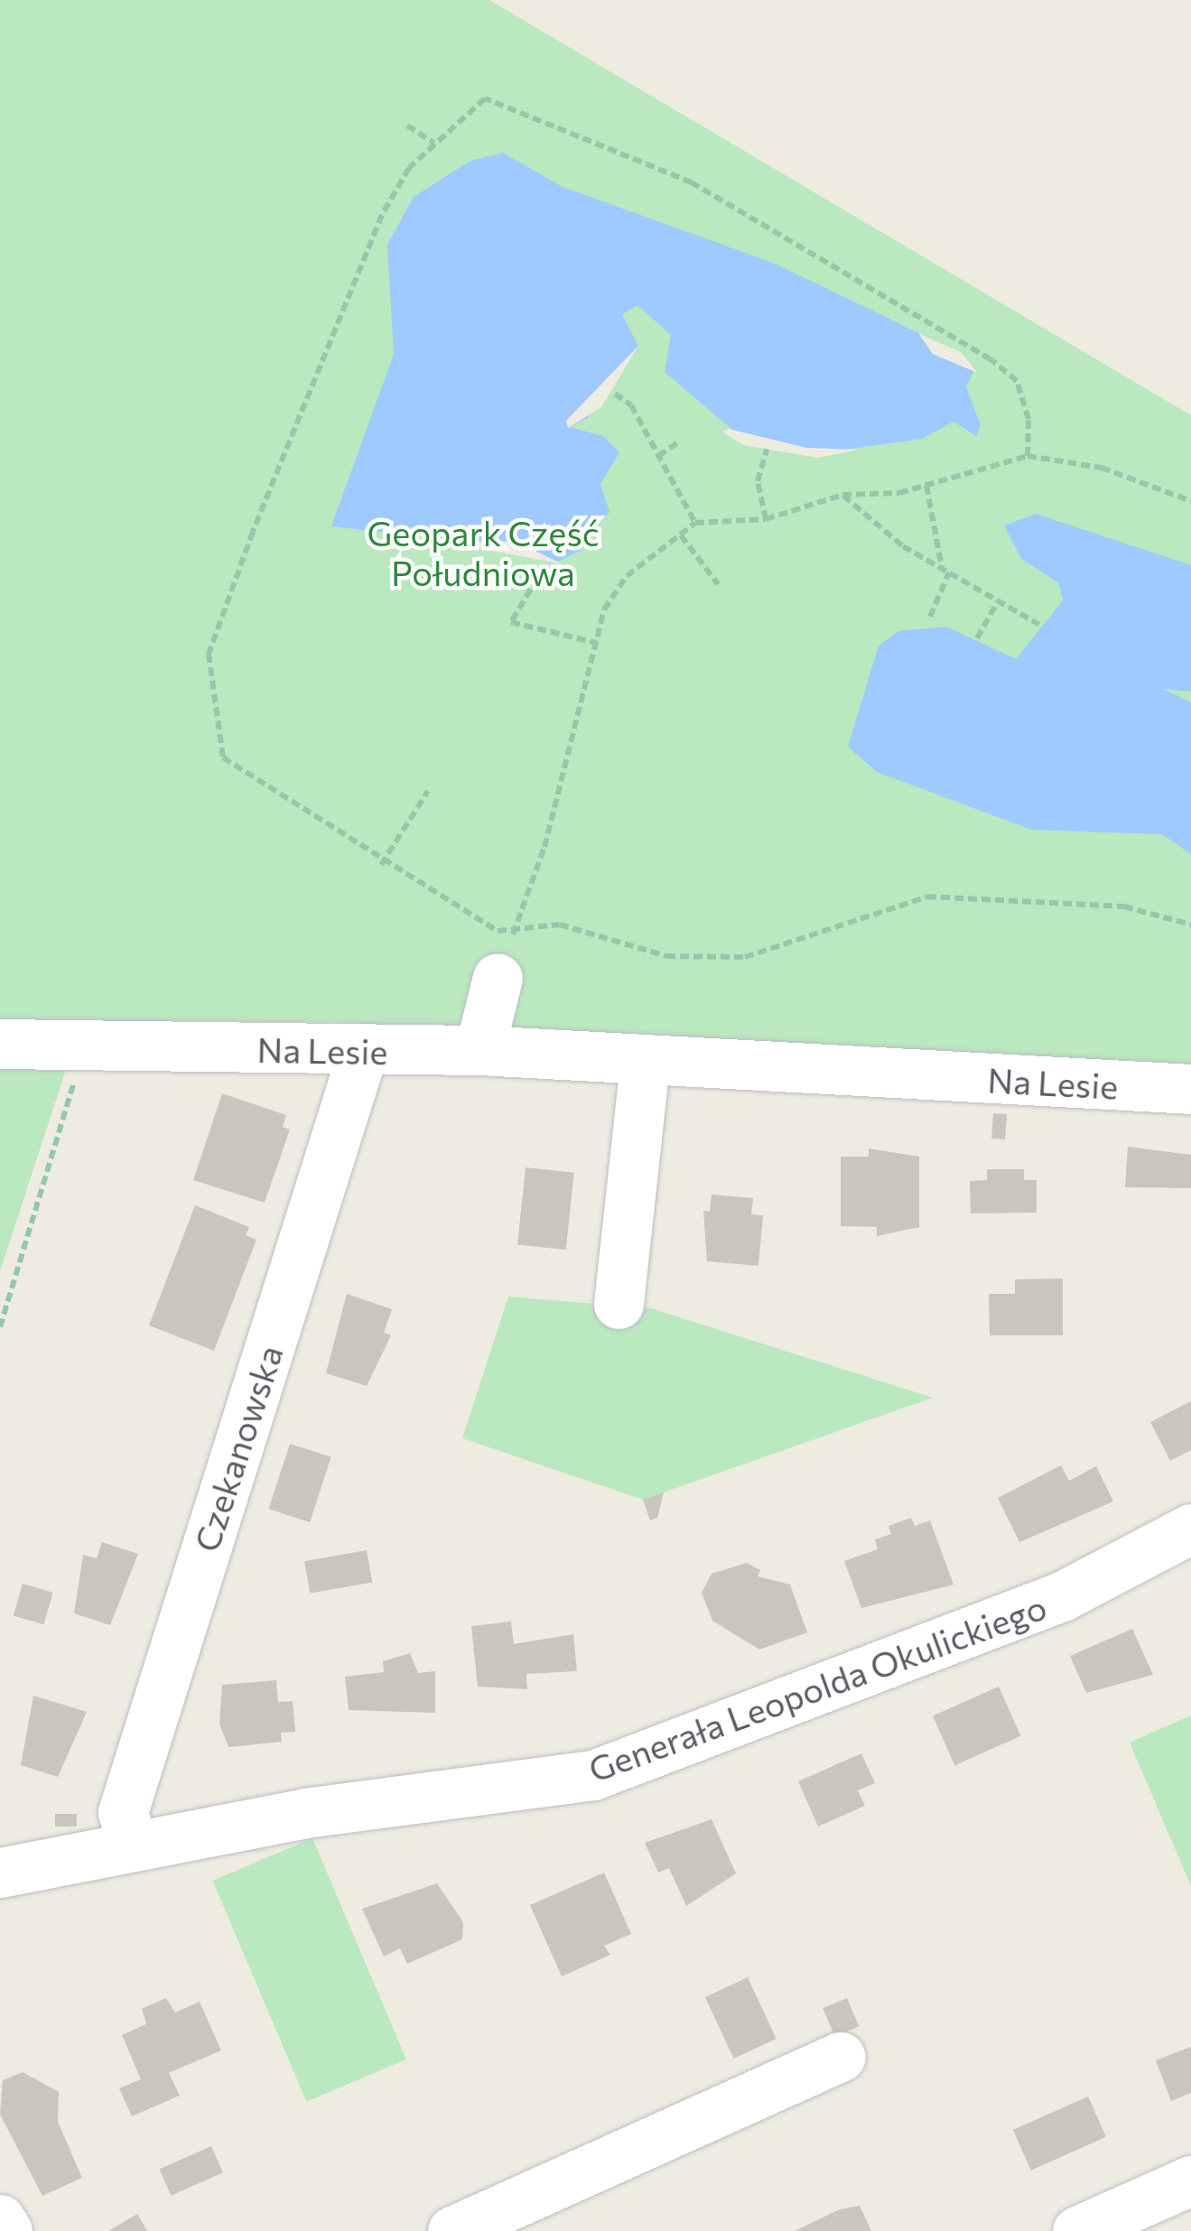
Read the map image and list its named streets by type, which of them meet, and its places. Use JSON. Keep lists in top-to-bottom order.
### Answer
{
  "streets": {
    "street": ["Na Lesie", "Czekanowska", "Generała Leopolda Okulickiego"]
  },
  "crossings": [
    ["Na Lesie", "Czekanowska"],
    ["Czekanowska", "Generała Leopolda Okulickiego"]
  ],
  "parks": ["Geopark Część Południowa"]
}
